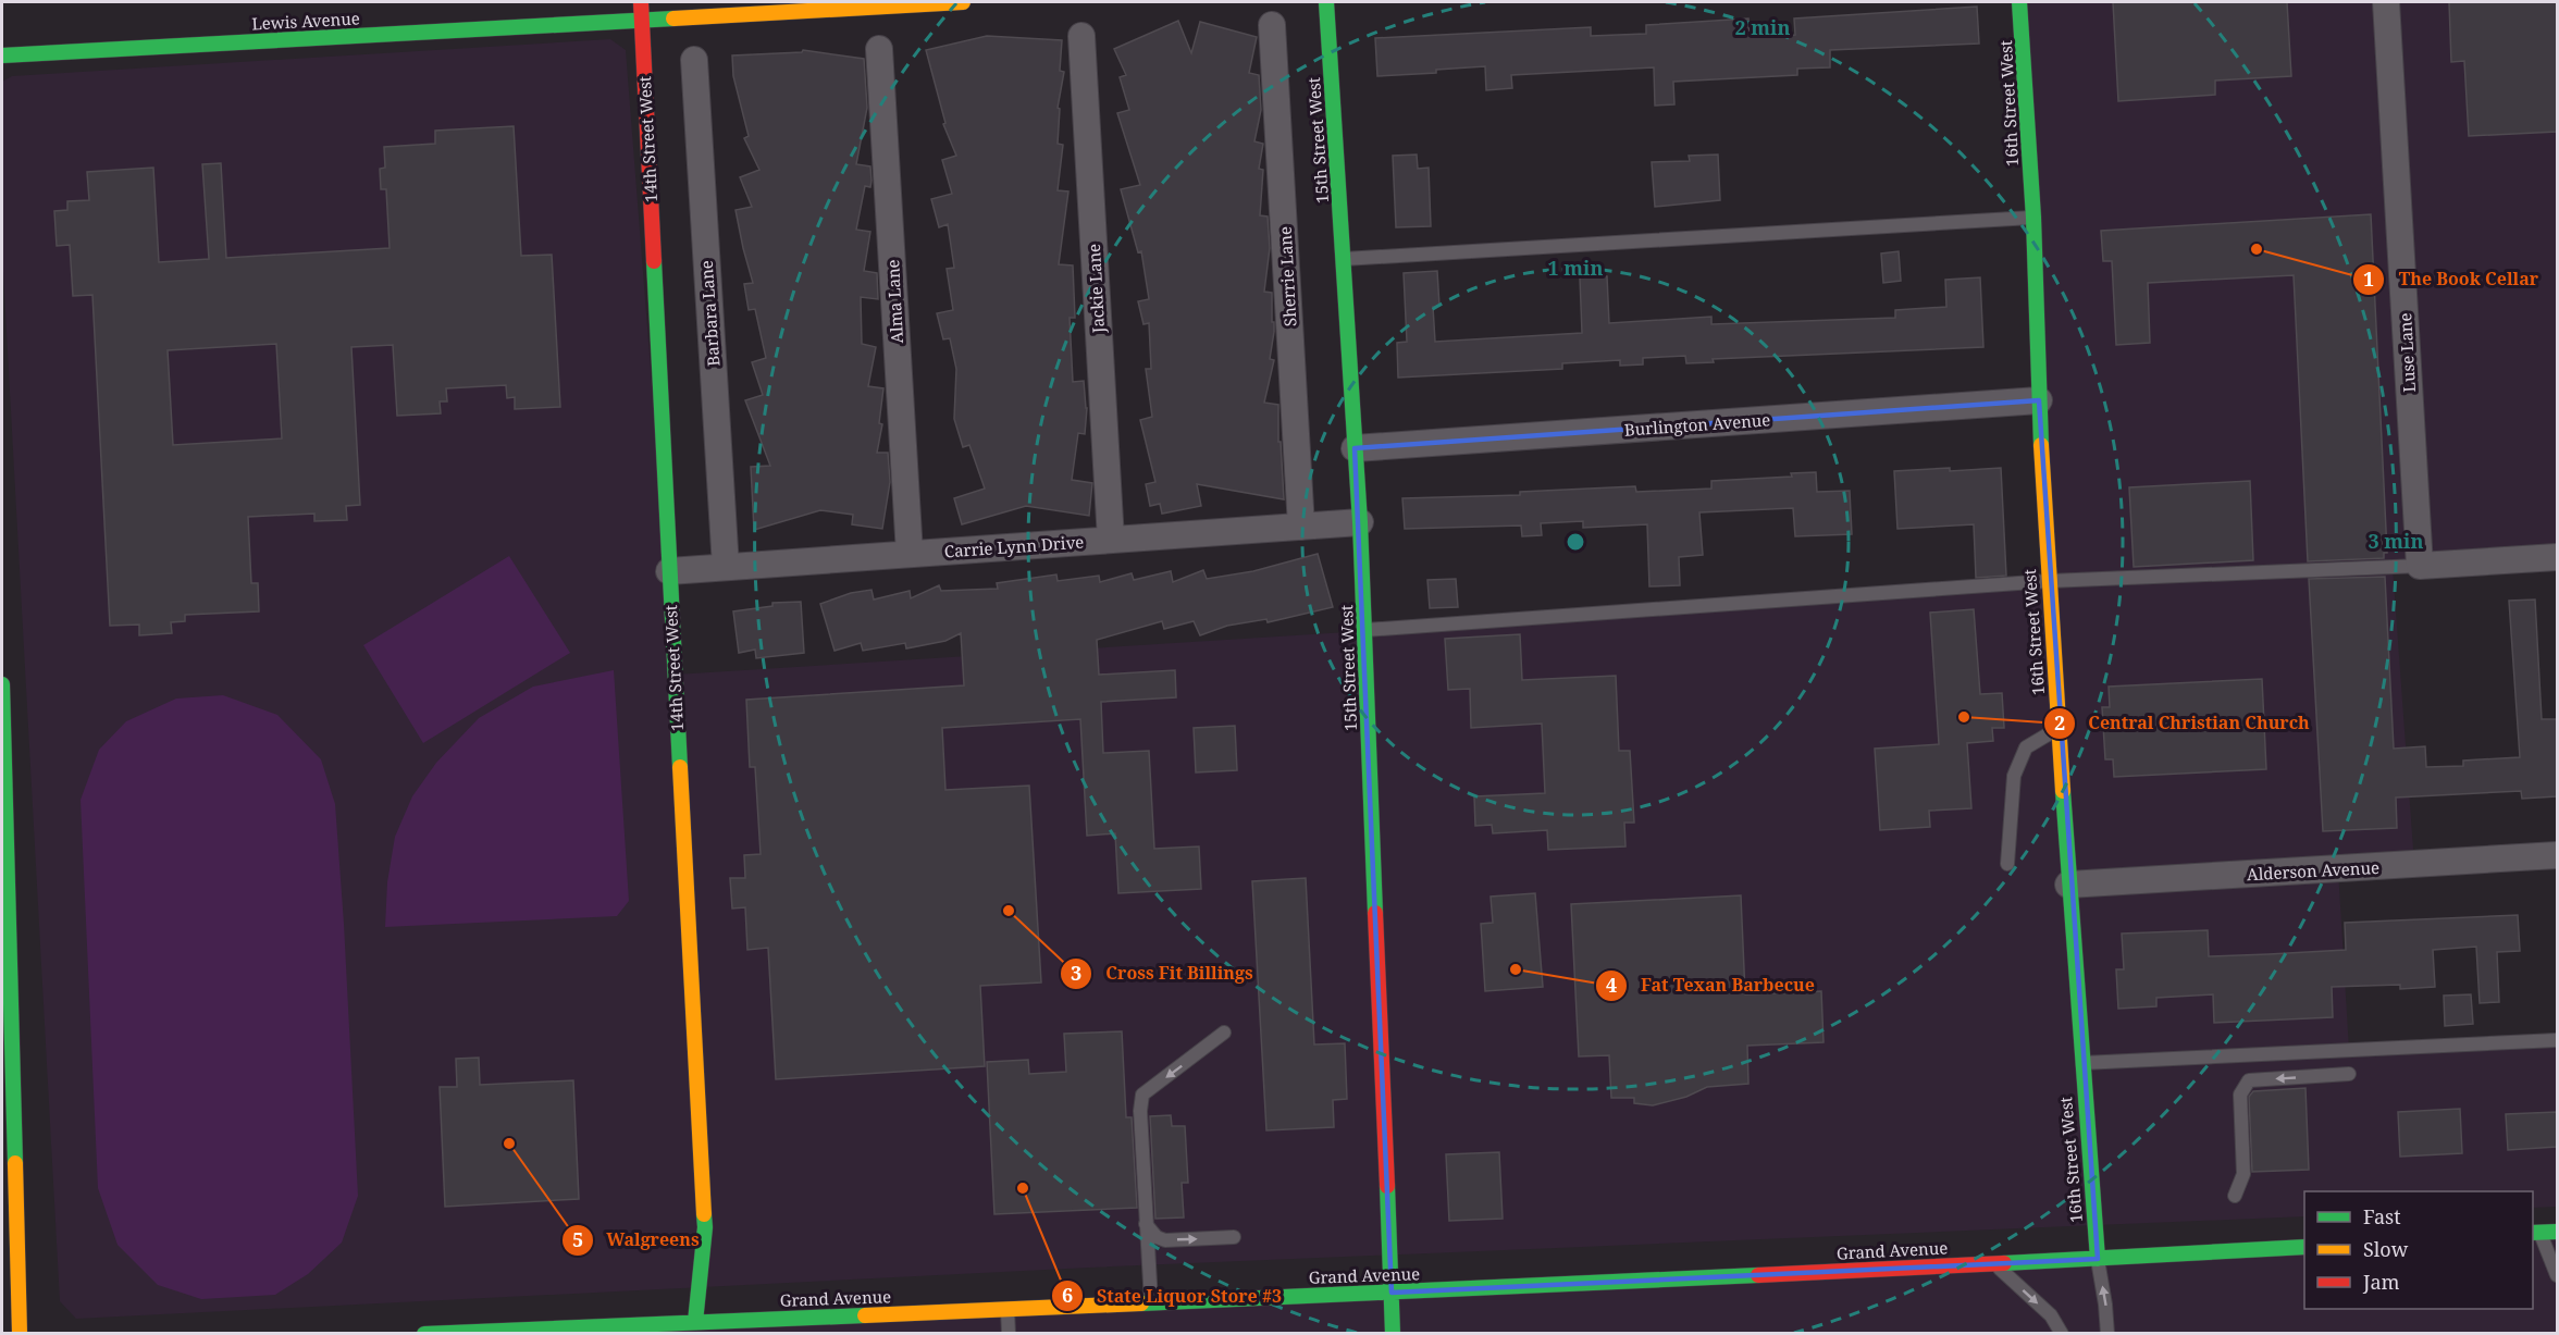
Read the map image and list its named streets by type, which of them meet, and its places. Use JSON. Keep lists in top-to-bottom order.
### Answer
{
  "streets": {
    "street": [
      "Lewis Avenue",
      "16th Street West",
      "14th Street West",
      "15th Street West",
      "Sherrie Lane",
      "Jackie Lane",
      "Alma Lane",
      "Barbara Lane",
      "Luse Lane",
      "Burlington Avenue",
      "Carrie Lynn Drive",
      "Alderson Avenue",
      "Grand Avenue"
    ]
  },
  "crossings": [
    ["Lewis Avenue", "14th Street West"],
    ["16th Street West", "Burlington Avenue"],
    ["16th Street West", "Alderson Avenue"],
    ["16th Street West", "Grand Avenue"],
    ["14th Street West", "Carrie Lynn Drive"],
    ["14th Street West", "Grand Avenue"],
    ["15th Street West", "Burlington Avenue"],
    ["15th Street West", "Carrie Lynn Drive"],
    ["15th Street West", "Grand Avenue"],
    ["Sherrie Lane", "Carrie Lynn Drive"],
    ["Jackie Lane", "Carrie Lynn Drive"],
    ["Alma Lane", "Carrie Lynn Drive"],
    ["Barbara Lane", "Carrie Lynn Drive"]
  ],
  "places": [
    "The Book Cellar",
    "Central Christian Church",
    "Cross Fit Billings",
    "Fat Texan Barbecue",
    "Walgreens",
    "State Liquor Store #3"
  ],
  "legend": ["Fast", "Slow", "Jam"],
  "rings": ["2 min", "1 min", "3 min"]
}
